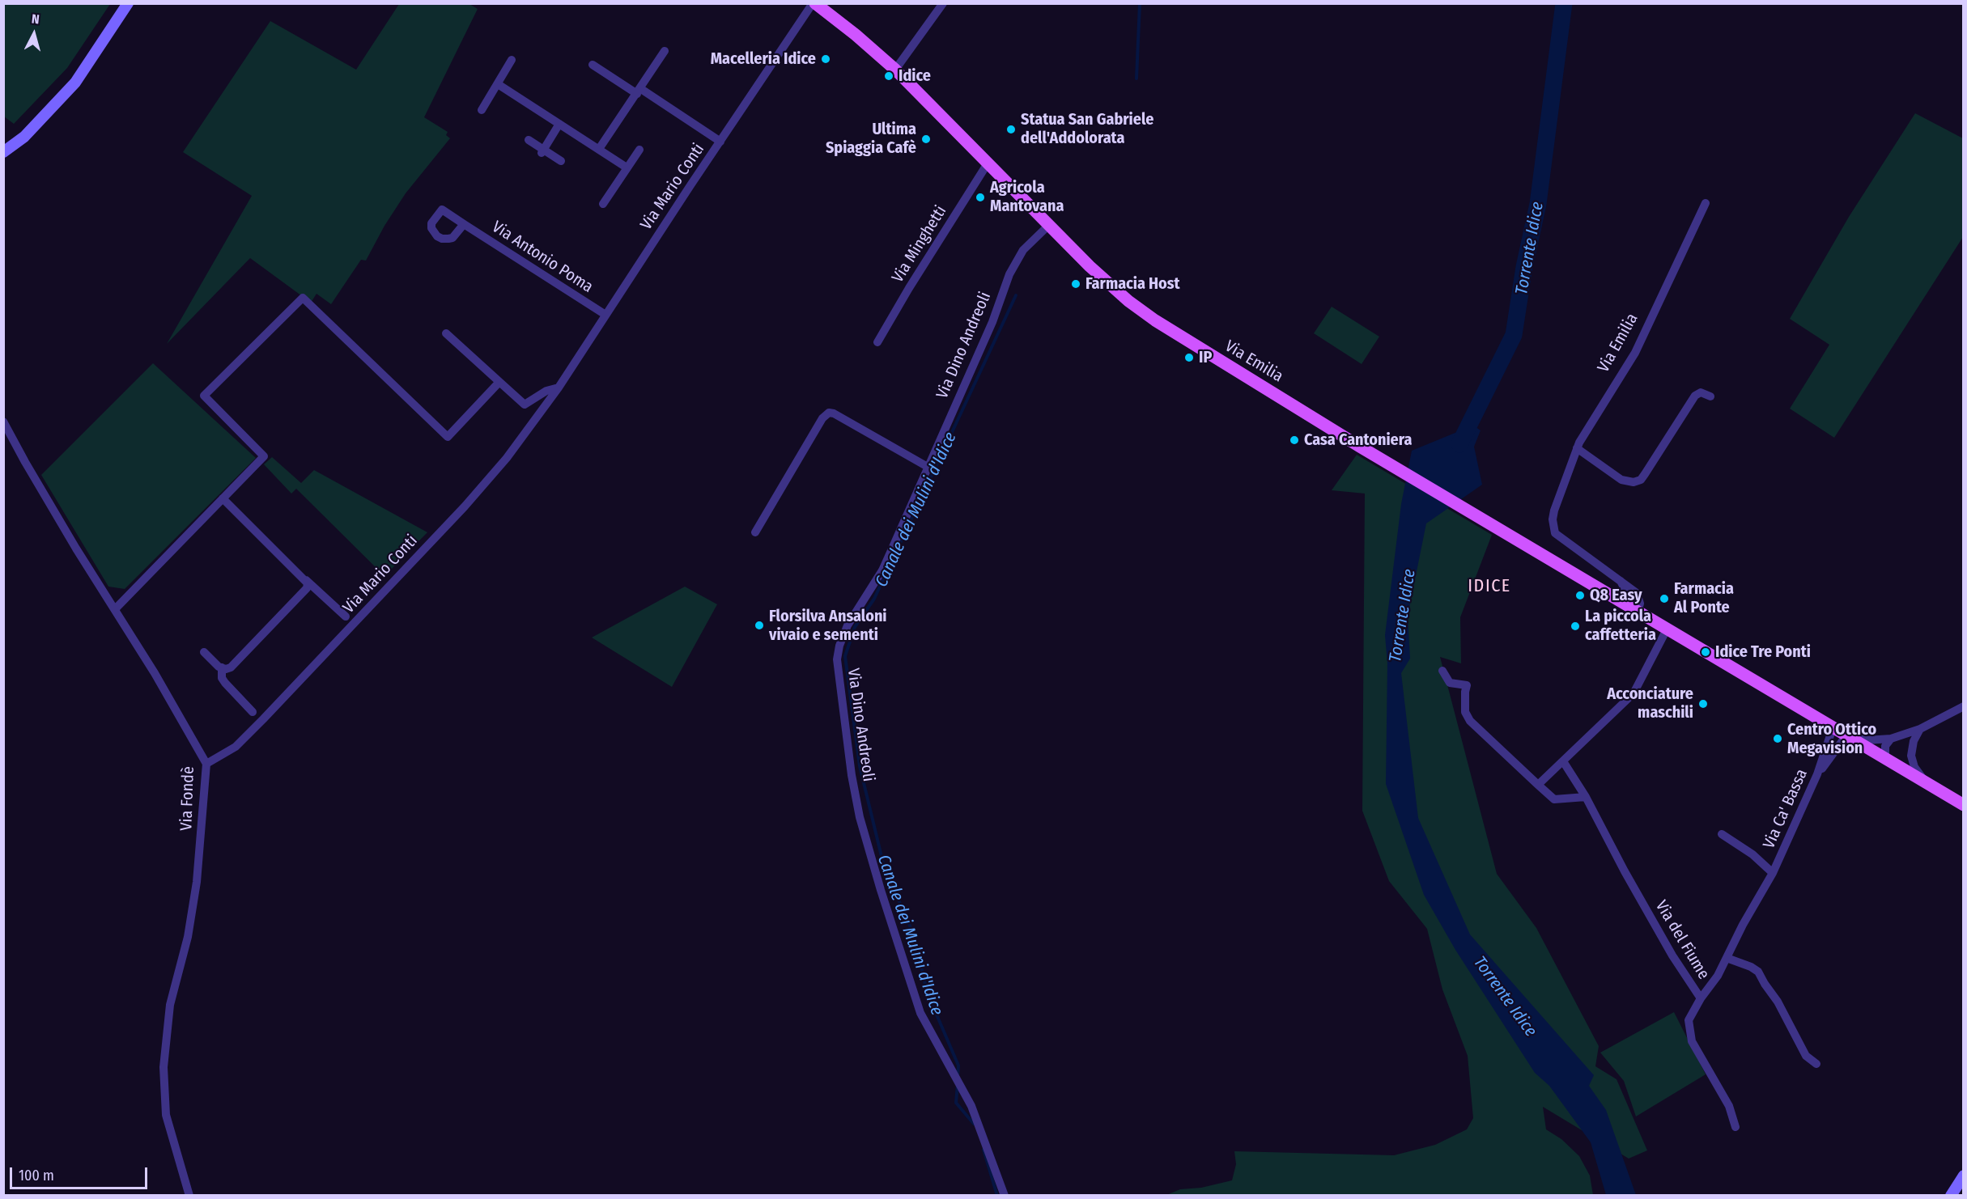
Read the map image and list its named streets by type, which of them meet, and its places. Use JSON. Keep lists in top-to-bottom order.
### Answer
{
  "streets": {
    "main road": ["Via Emilia"],
    "street": [
      "Via Mario Conti",
      "Via Minghetti",
      "Via Antonio Poma",
      "Via Dino Andreoli",
      "Via Fondè",
      "Via Ca' Bassa",
      "Via del Fiume"
    ]
  },
  "crossings": [
    ["Via Mario Conti", "Via Antonio Poma"],
    ["Via Mario Conti", "Via Emilia"],
    ["Via Mario Conti", "Via Fondè"],
    ["Via Minghetti", "Via Emilia"],
    ["Via Emilia", "Via Dino Andreoli"],
    ["Via Emilia", "Via Ca' Bassa"],
    ["Via Ca' Bassa", "Via del Fiume"]
  ],
  "districts": ["IDICE"],
  "water": ["Torrente Idice", "Canale dei Mulini d'Idice"],
  "places": [
    "Macelleria Idice",
    "Idice",
    "Statua San Gabriele dell'Addolorata",
    "Ultima Spiaggia Cafè",
    "Agricola Mantovana",
    "Farmacia Host",
    "IP",
    "Casa Cantoniera",
    "Q8 Easy",
    "Farmacia Al Ponte",
    "Florsilva Ansaloni vivaio e sementi",
    "La piccola caffetteria",
    "Idice Tre Ponti",
    "Acconciature maschili",
    "Centro Ottico Megavision"
  ],
  "scale_bar": "100 m",
  "north": "top"
}
